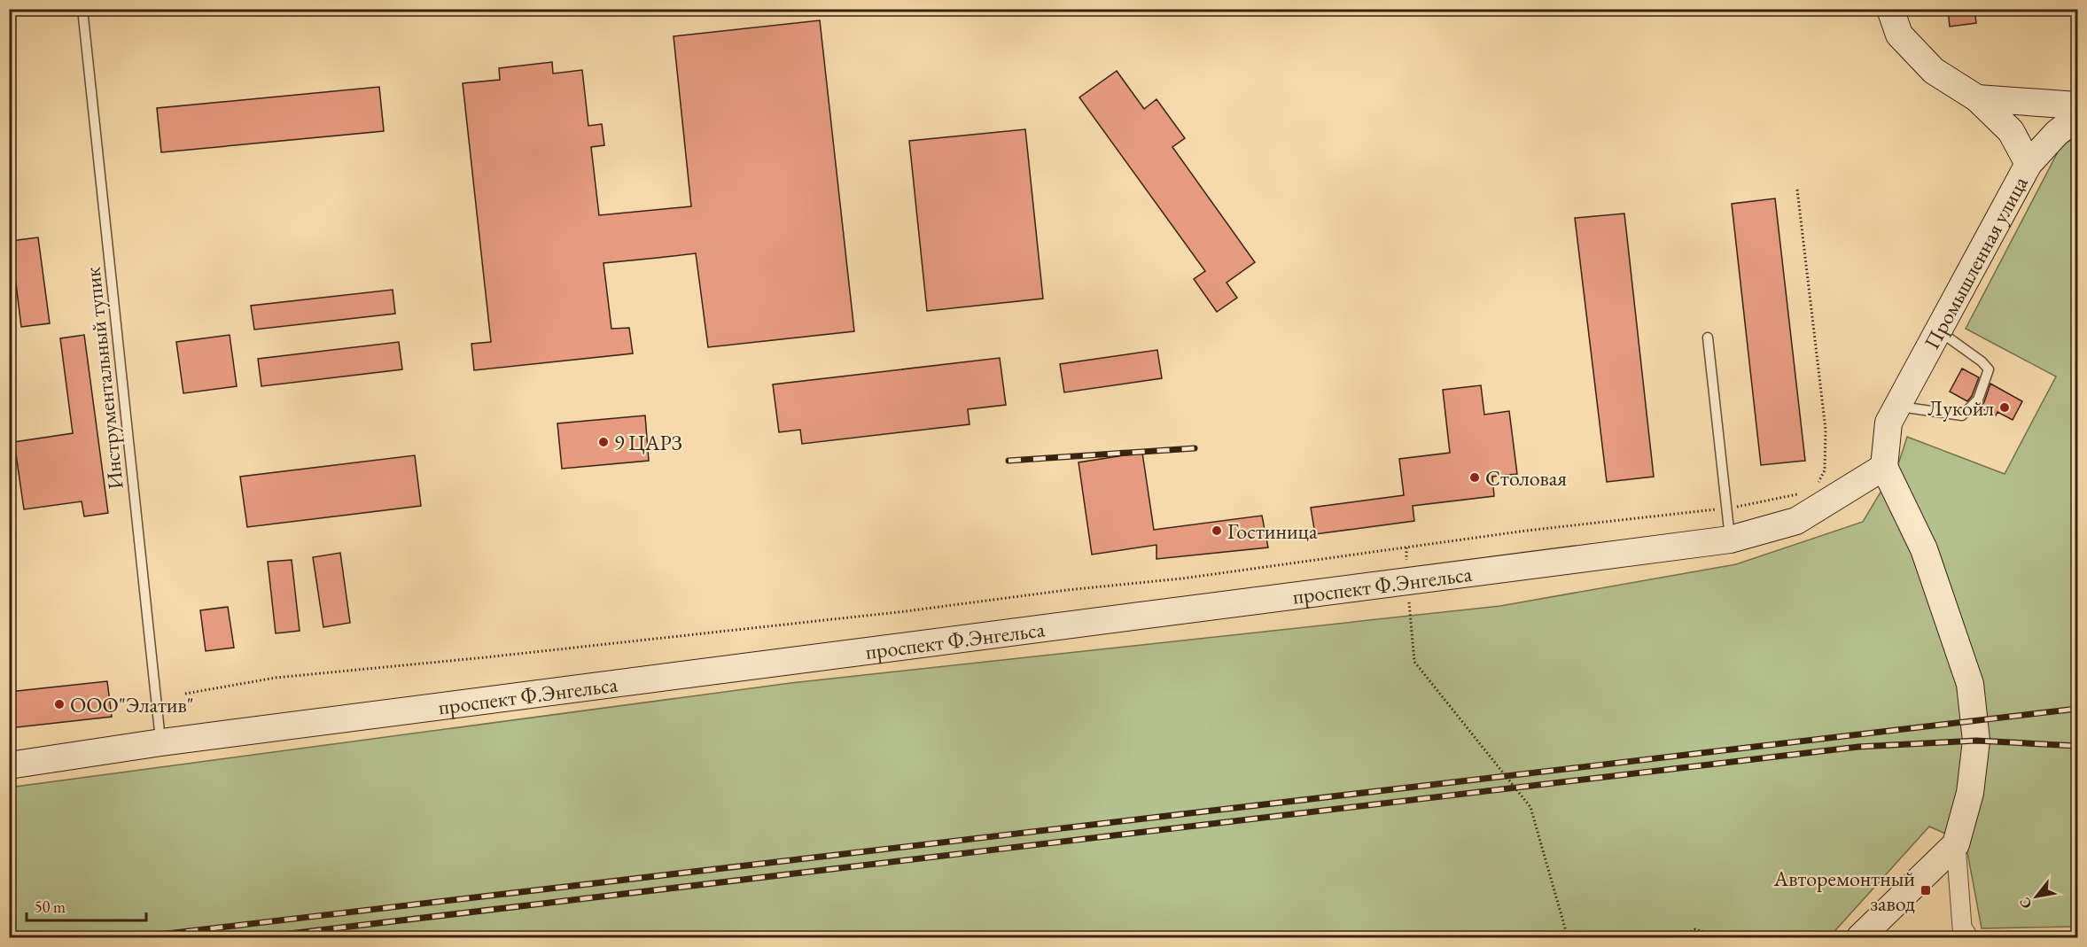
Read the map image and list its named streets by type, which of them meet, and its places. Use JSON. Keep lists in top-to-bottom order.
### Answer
{
  "streets": {
    "street": ["Промышленная улица", "проспект Ф.Энгельса"],
    "lane": ["Инструментальный тупик"]
  },
  "crossings": [
    ["Промышленная улица", "проспект Ф.Энгельса"],
    ["Инструментальный тупик", "проспект Ф.Энгельса"]
  ],
  "places": {
    "other": [
      "Лукойл",
      "9 ЦАРЗ",
      "Столовая",
      "Гостиница",
      "ООО\"Элатив\""
    ],
    "transit": ["Авторемонтный завод"]
  },
  "scale_bar": "50 m",
  "north": "bottom left"
}
